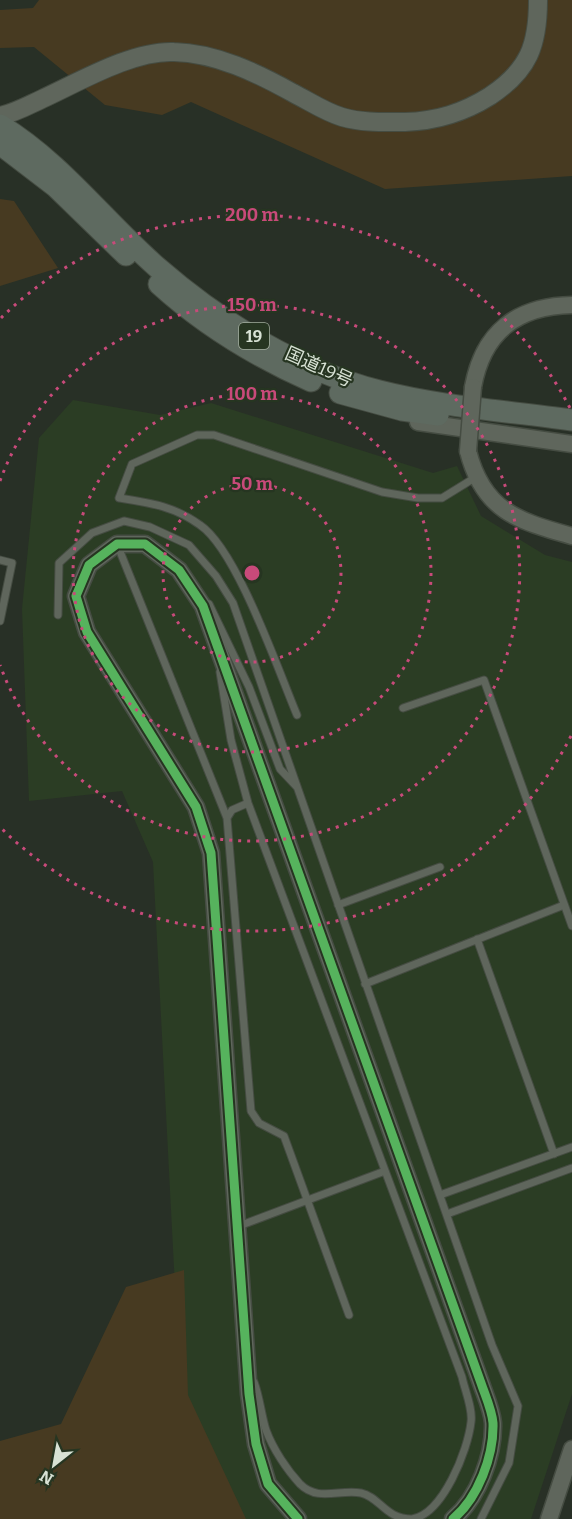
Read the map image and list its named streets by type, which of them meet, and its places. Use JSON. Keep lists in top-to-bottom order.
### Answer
{
  "streets": {
    "highway": ["19", "国道19号"]
  },
  "north": "bottom left",
  "rings": [
    "200 m",
    "150 m",
    "100 m",
    "50 m"
  ]
}
